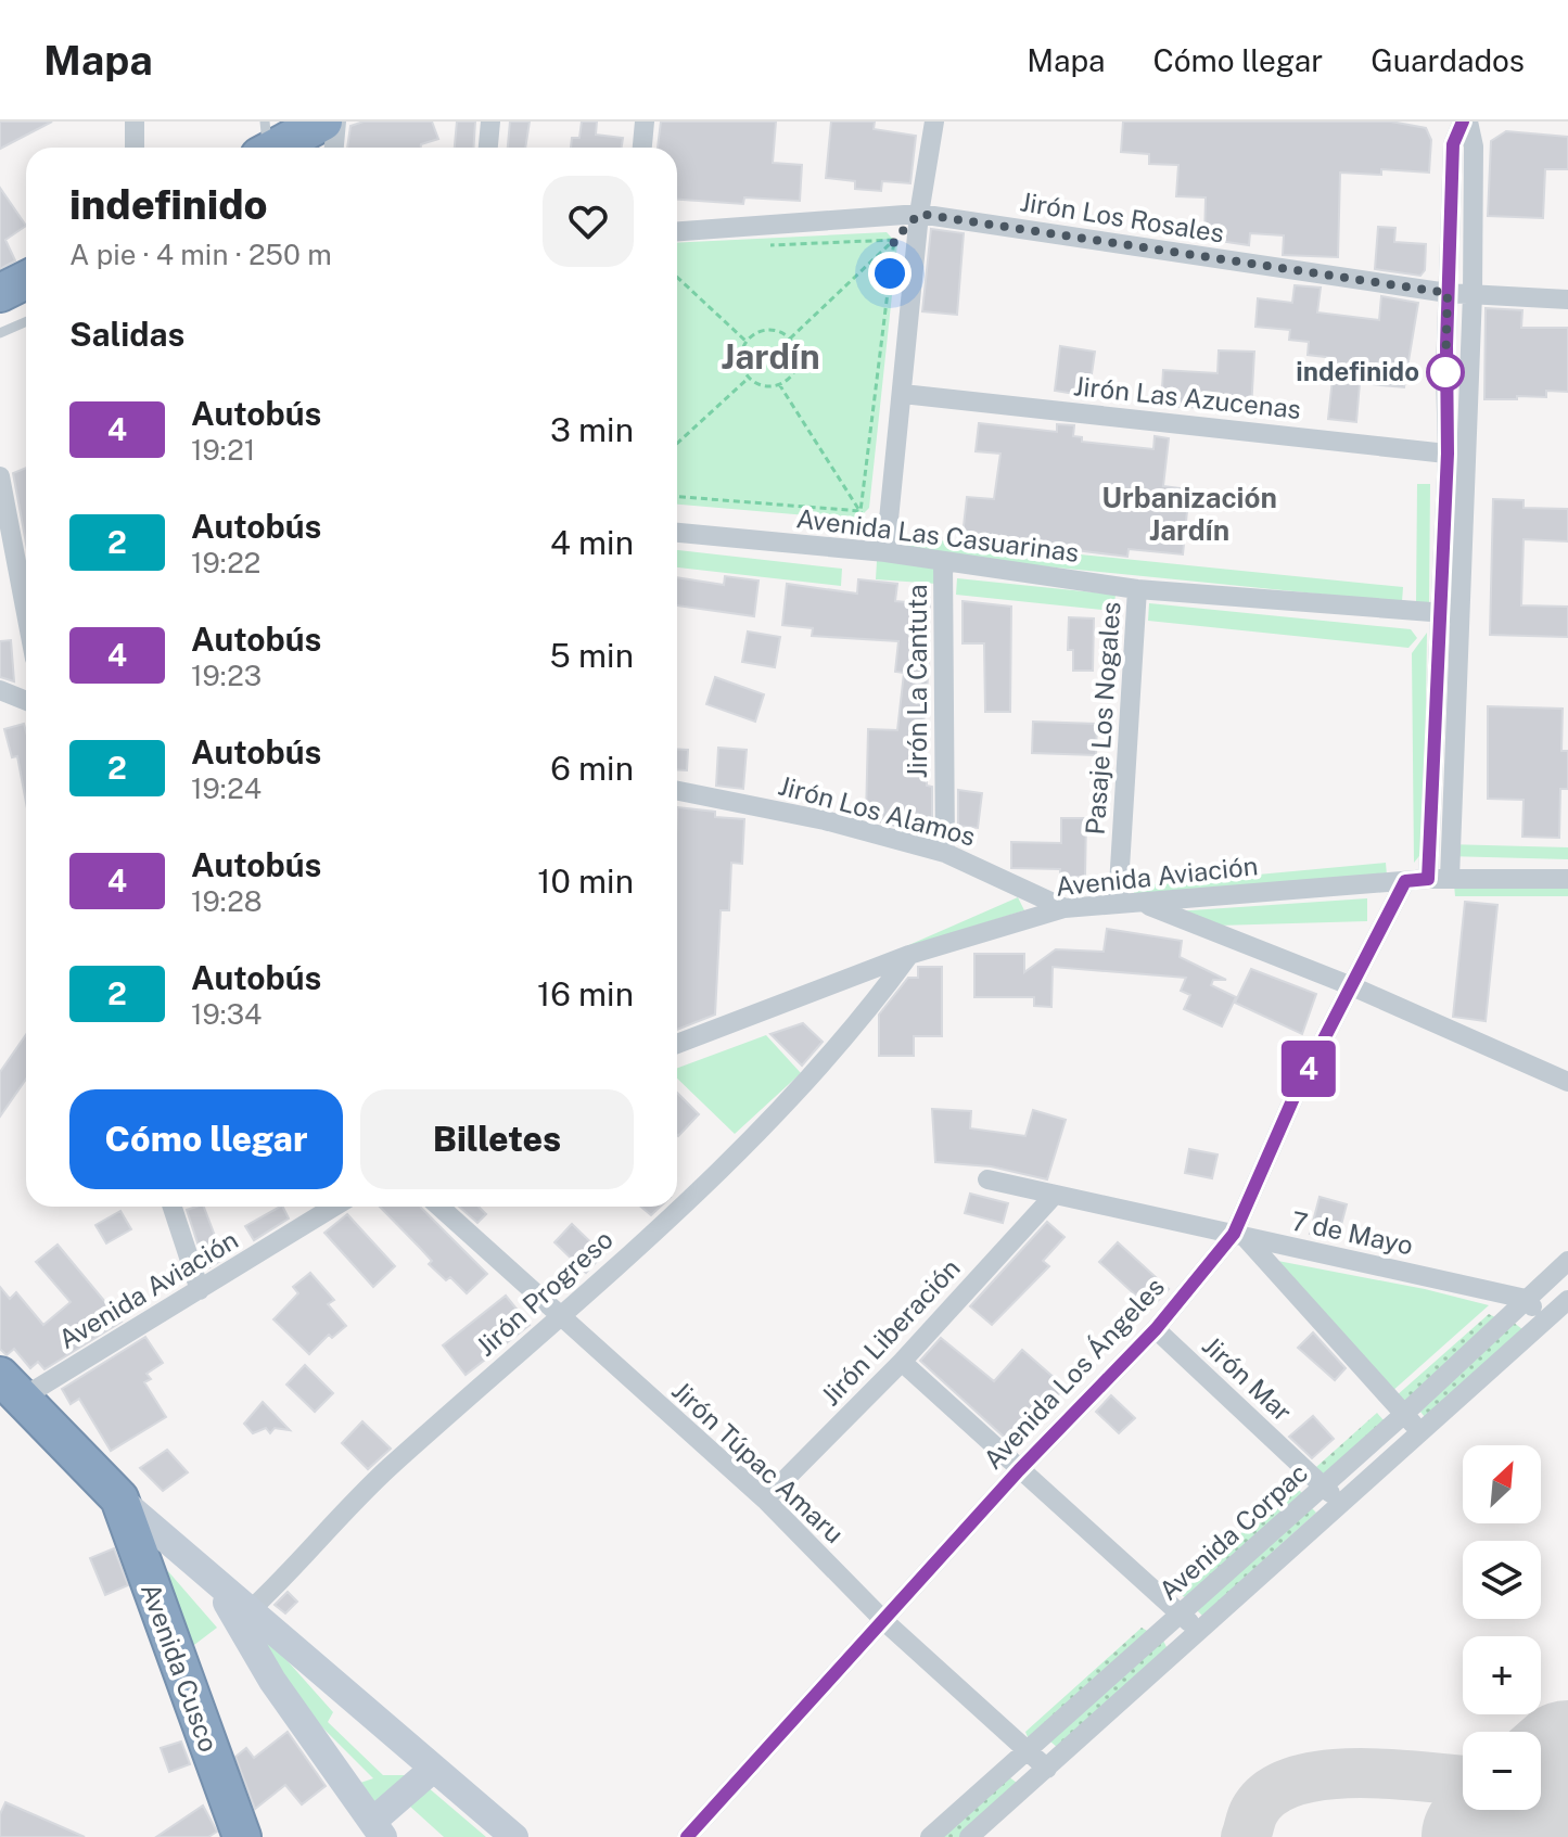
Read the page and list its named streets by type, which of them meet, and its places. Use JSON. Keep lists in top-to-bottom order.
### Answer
{
  "streets": {
    "highway": ["Avenida Cusco"],
    "street": [
      "Jirón Los Rosales",
      "Jirón Las Azucenas",
      "Avenida Las Casuarinas",
      "Jirón La Cantuta",
      "Pasaje Los Nogales",
      "Jirón Los Alamos",
      "Avenida Aviación",
      "7 de Mayo",
      "Jirón Progreso",
      "Jirón Liberación",
      "Avenida Los Ángeles",
      "Jirón Mar",
      "Jirón Túpac Amaru",
      "Avenida Corpac"
    ]
  },
  "crossings": [
    ["Jirón Los Rosales", "Jirón La Cantuta"],
    ["Jirón Las Azucenas", "Jirón La Cantuta"],
    ["Avenida Las Casuarinas", "Jirón La Cantuta"],
    ["Avenida Las Casuarinas", "Pasaje Los Nogales"],
    ["Jirón La Cantuta", "Jirón Los Alamos"],
    ["Pasaje Los Nogales", "Avenida Aviación"],
    ["Jirón Los Alamos", "Avenida Aviación"],
    ["Avenida Aviación", "Jirón Progreso"],
    ["Avenida Aviación", "Avenida Los Ángeles"],
    ["7 de Mayo", "Jirón Liberación"],
    ["7 de Mayo", "Avenida Los Ángeles"],
    ["7 de Mayo", "Avenida Corpac"],
    ["Jirón Progreso", "Jirón Túpac Amaru"],
    ["Jirón Liberación", "Jirón Túpac Amaru"],
    ["Avenida Los Ángeles", "Jirón Mar"],
    ["Avenida Los Ángeles", "Jirón Túpac Amaru"],
    ["Jirón Mar", "Avenida Corpac"],
    ["Jirón Túpac Amaru", "Avenida Corpac"]
  ],
  "districts": ["Jardín", "Urbanización Jardín"],
  "places": ["indefinido"],
  "lines": ["bus line 4"],
  "north": "top right",
  "page": {
    "header": "Mapa",
    "nav": ["Mapa", "Cómo llegar", "Guardados"],
    "on_map": "4",
    "heading": [
      ["indefinido", "A pie · 4 min · 250 m"],
      "Salidas"
    ],
    "list": [
      {
        "mark": "4",
        "name": "Autobús",
        "note": "19:21",
        "value": "3 min"
      },
      {
        "mark": "2",
        "name": "Autobús",
        "note": "19:22",
        "value": "4 min"
      },
      {
        "mark": "4",
        "name": "Autobús",
        "note": "19:23",
        "value": "5 min"
      },
      {
        "mark": "2",
        "name": "Autobús",
        "note": "19:24",
        "value": "6 min"
      },
      {
        "mark": "4",
        "name": "Autobús",
        "note": "19:28",
        "value": "10 min"
      },
      {
        "mark": "2",
        "name": "Autobús",
        "note": "19:34",
        "value": "16 min"
      }
    ],
    "buttons": ["Cómo llegar", "Billetes"],
    "map_buttons": ["+", "−"]
  }
}
